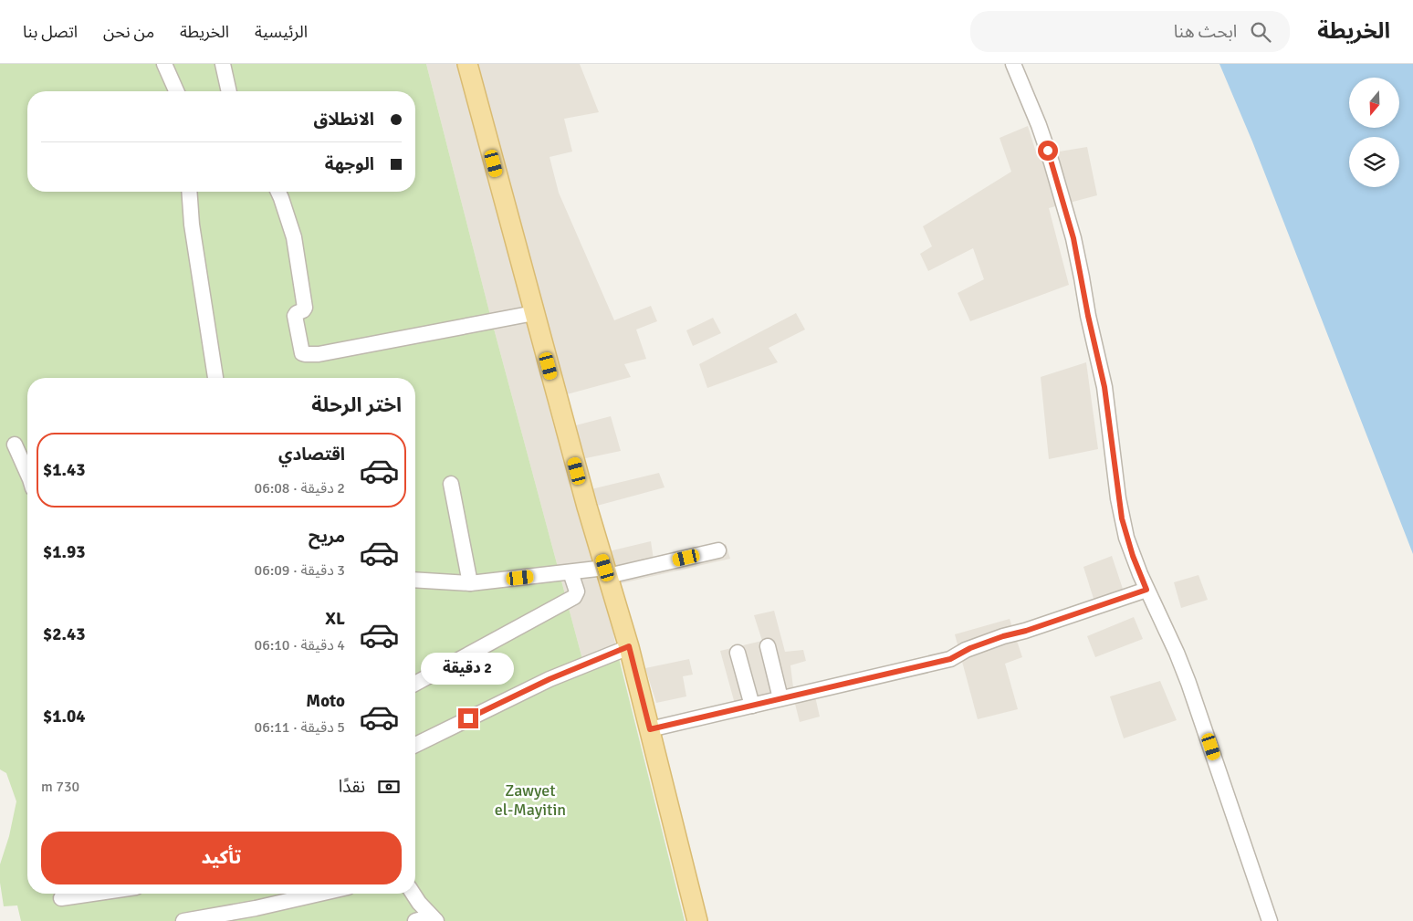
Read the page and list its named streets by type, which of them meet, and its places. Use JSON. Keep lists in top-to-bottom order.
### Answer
{
  "parks": ["Zawyet el-Mayitin"],
  "north": "bottom",
  "page": {
    "header": "الخريطة",
    "search": "ابحث هنا",
    "nav": [
      "الرئيسية",
      "الخريطة",
      "من نحن",
      "اتصل بنا"
    ],
    "banner": ["الانطلاق", "الوجهة"],
    "heading": "اختر الرحلة",
    "list": [
      {
        "name": "اقتصادي",
        "note": "2 دقيقة · 06:08",
        "value": "$1.43"
      },
      {
        "name": "مريح",
        "note": "3 دقيقة · 06:09",
        "value": "$1.93"
      },
      {
        "name": "XL",
        "note": "4 دقيقة · 06:10",
        "value": "$2.43"
      },
      {
        "name": "Moto",
        "note": "5 دقيقة · 06:11",
        "value": "$1.04"
      }
    ],
    "bubble": "2 دقيقة",
    "pay": ["نقدًا", "730 m"],
    "buttons": "تأكيد"
  }
}
